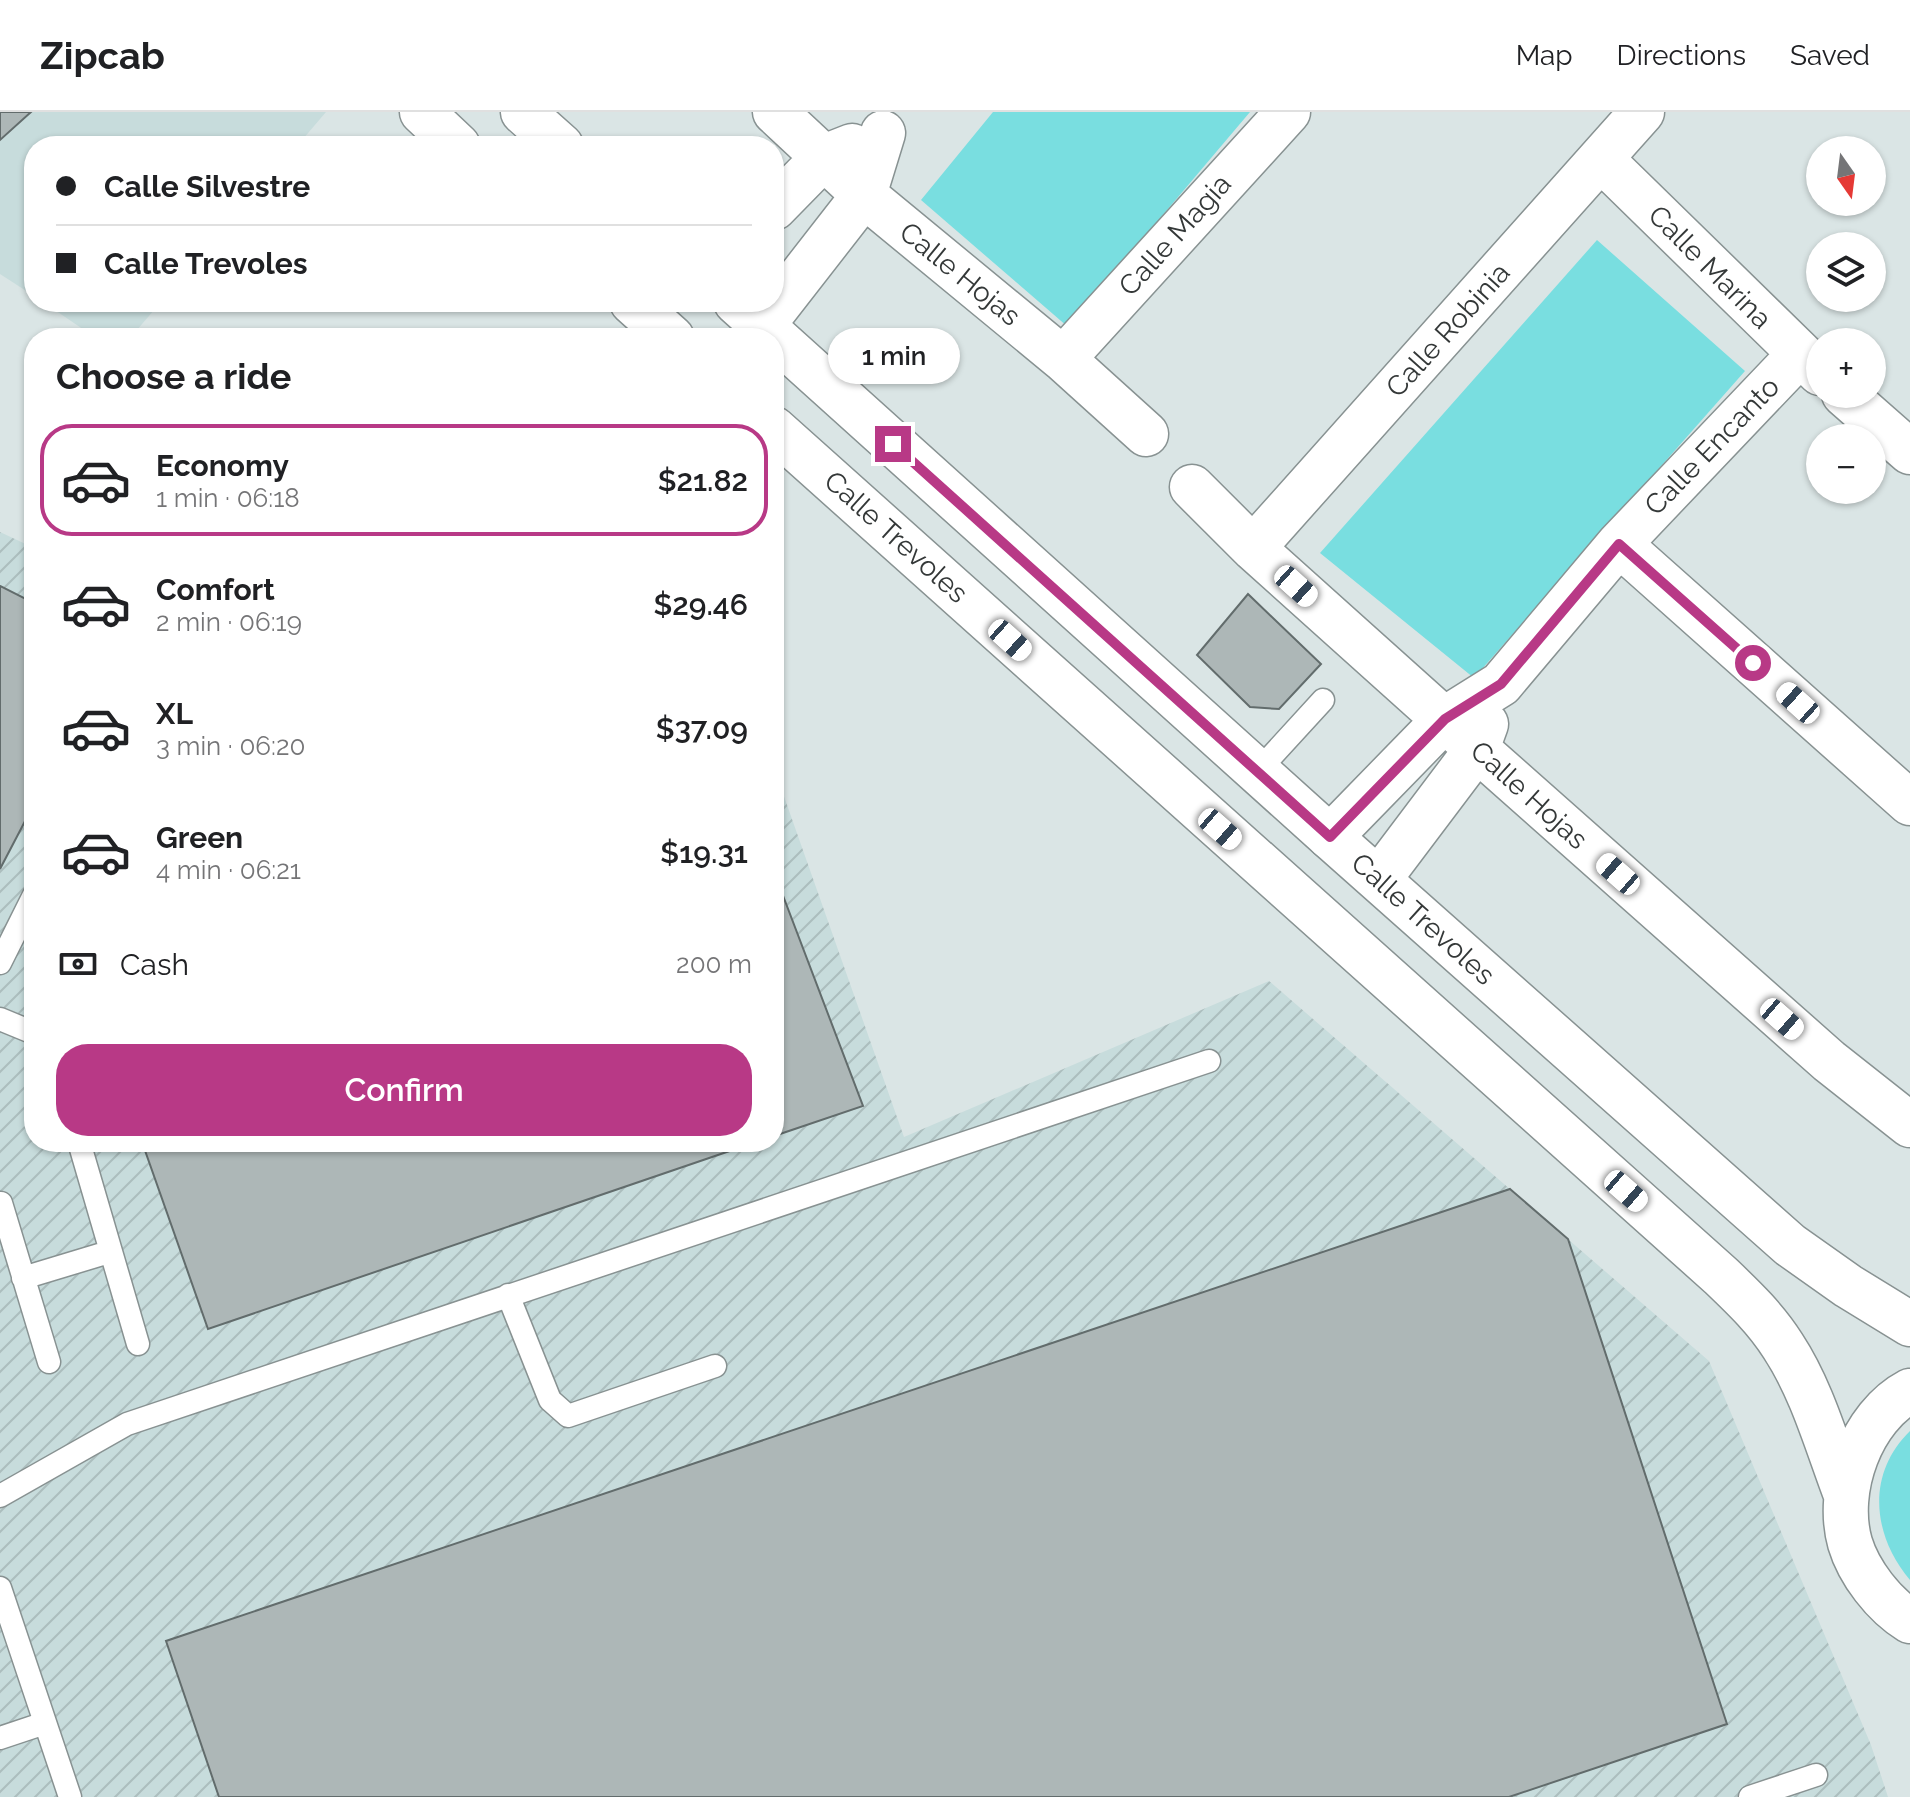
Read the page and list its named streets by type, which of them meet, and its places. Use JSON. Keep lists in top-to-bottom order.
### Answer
{
  "streets": {
    "street": [
      "Calle Magia",
      "Calle Marina",
      "Calle Hojas",
      "Calle Robinia",
      "Calle Encanto",
      "Calle Trevoles"
    ]
  },
  "crossings": [
    ["Calle Magia", "Calle Hojas"],
    ["Calle Marina", "Calle Robinia"],
    ["Calle Hojas", "Calle Robinia"],
    ["Calle Hojas", "Calle Encanto"],
    ["Calle Encanto", "Calle Trevoles"]
  ],
  "north": "bottom",
  "page": {
    "header": "Zipcab",
    "nav": ["Map", "Directions", "Saved"],
    "map_buttons": ["+", "−"],
    "banner": ["Calle Silvestre", "Calle Trevoles"],
    "bubble": "1 min",
    "heading": "Choose a ride",
    "list": [
      {
        "name": "Economy",
        "note": "1 min · 06:18",
        "value": "$21.82"
      },
      {
        "name": "Comfort",
        "note": "2 min · 06:19",
        "value": "$29.46"
      },
      {
        "name": "XL",
        "note": "3 min · 06:20",
        "value": "$37.09"
      },
      {
        "name": "Green",
        "note": "4 min · 06:21",
        "value": "$19.31"
      }
    ],
    "pay": ["Cash", "200 m"],
    "buttons": "Confirm"
  }
}
